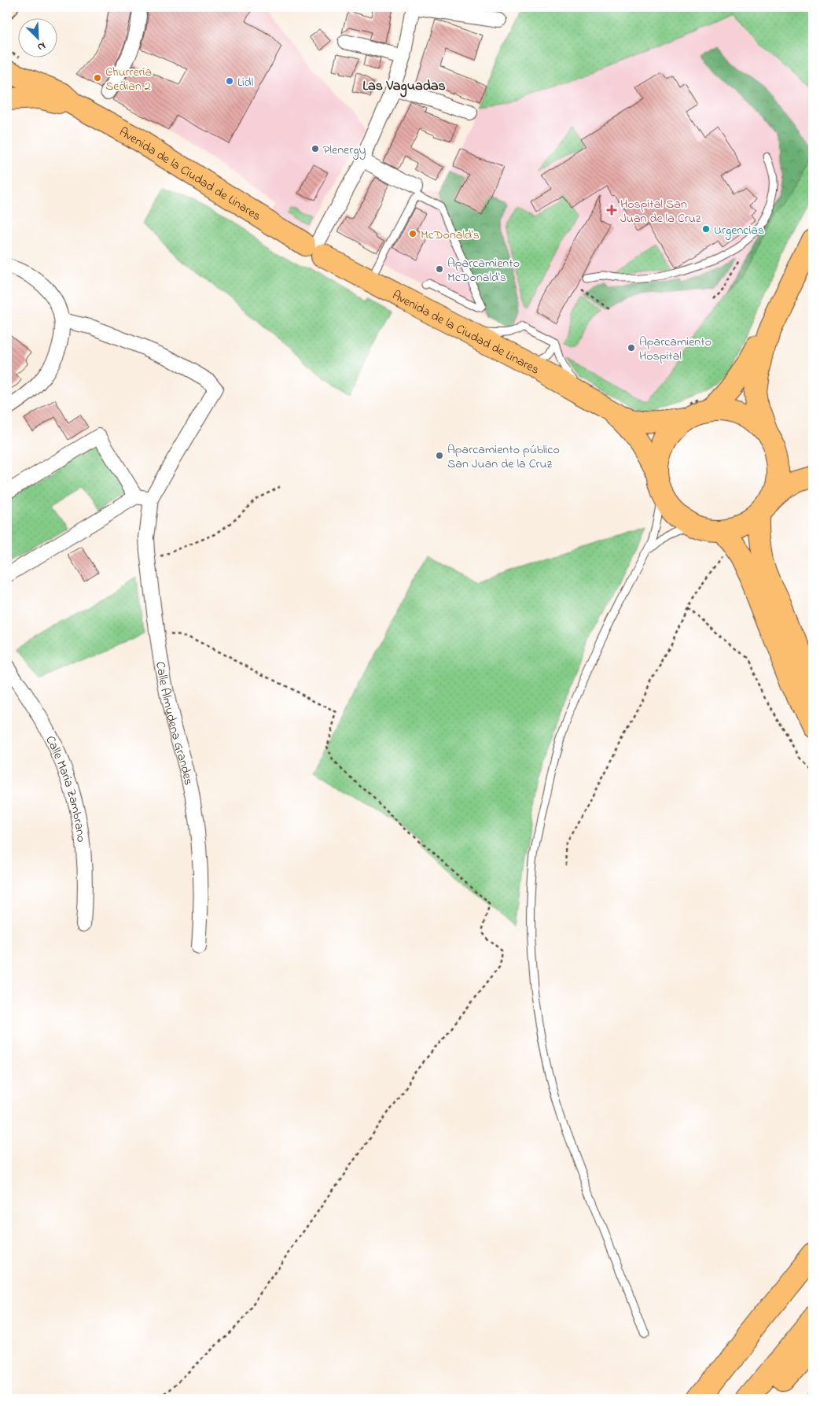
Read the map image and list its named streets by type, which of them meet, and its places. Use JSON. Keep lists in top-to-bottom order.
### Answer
{
  "streets": {
    "main road": ["Avenida de la Ciudad de Linares"],
    "street": ["Calle Almudena Grandes", "Calle María Zambrano"]
  },
  "districts": ["Las Vaguadas"],
  "places": {
    "other": [
      "Churrería Sedian 2",
      "Lidl",
      "Plenergy",
      "Urgencias",
      "McDonald's",
      "Aparcamiento McDonald's",
      "Aparcamiento Hospital",
      "Aparcamiento público San Juan de la Cruz"
    ],
    "health": ["Hospital San Juan de la Cruz"]
  },
  "north": "bottom right"
}
